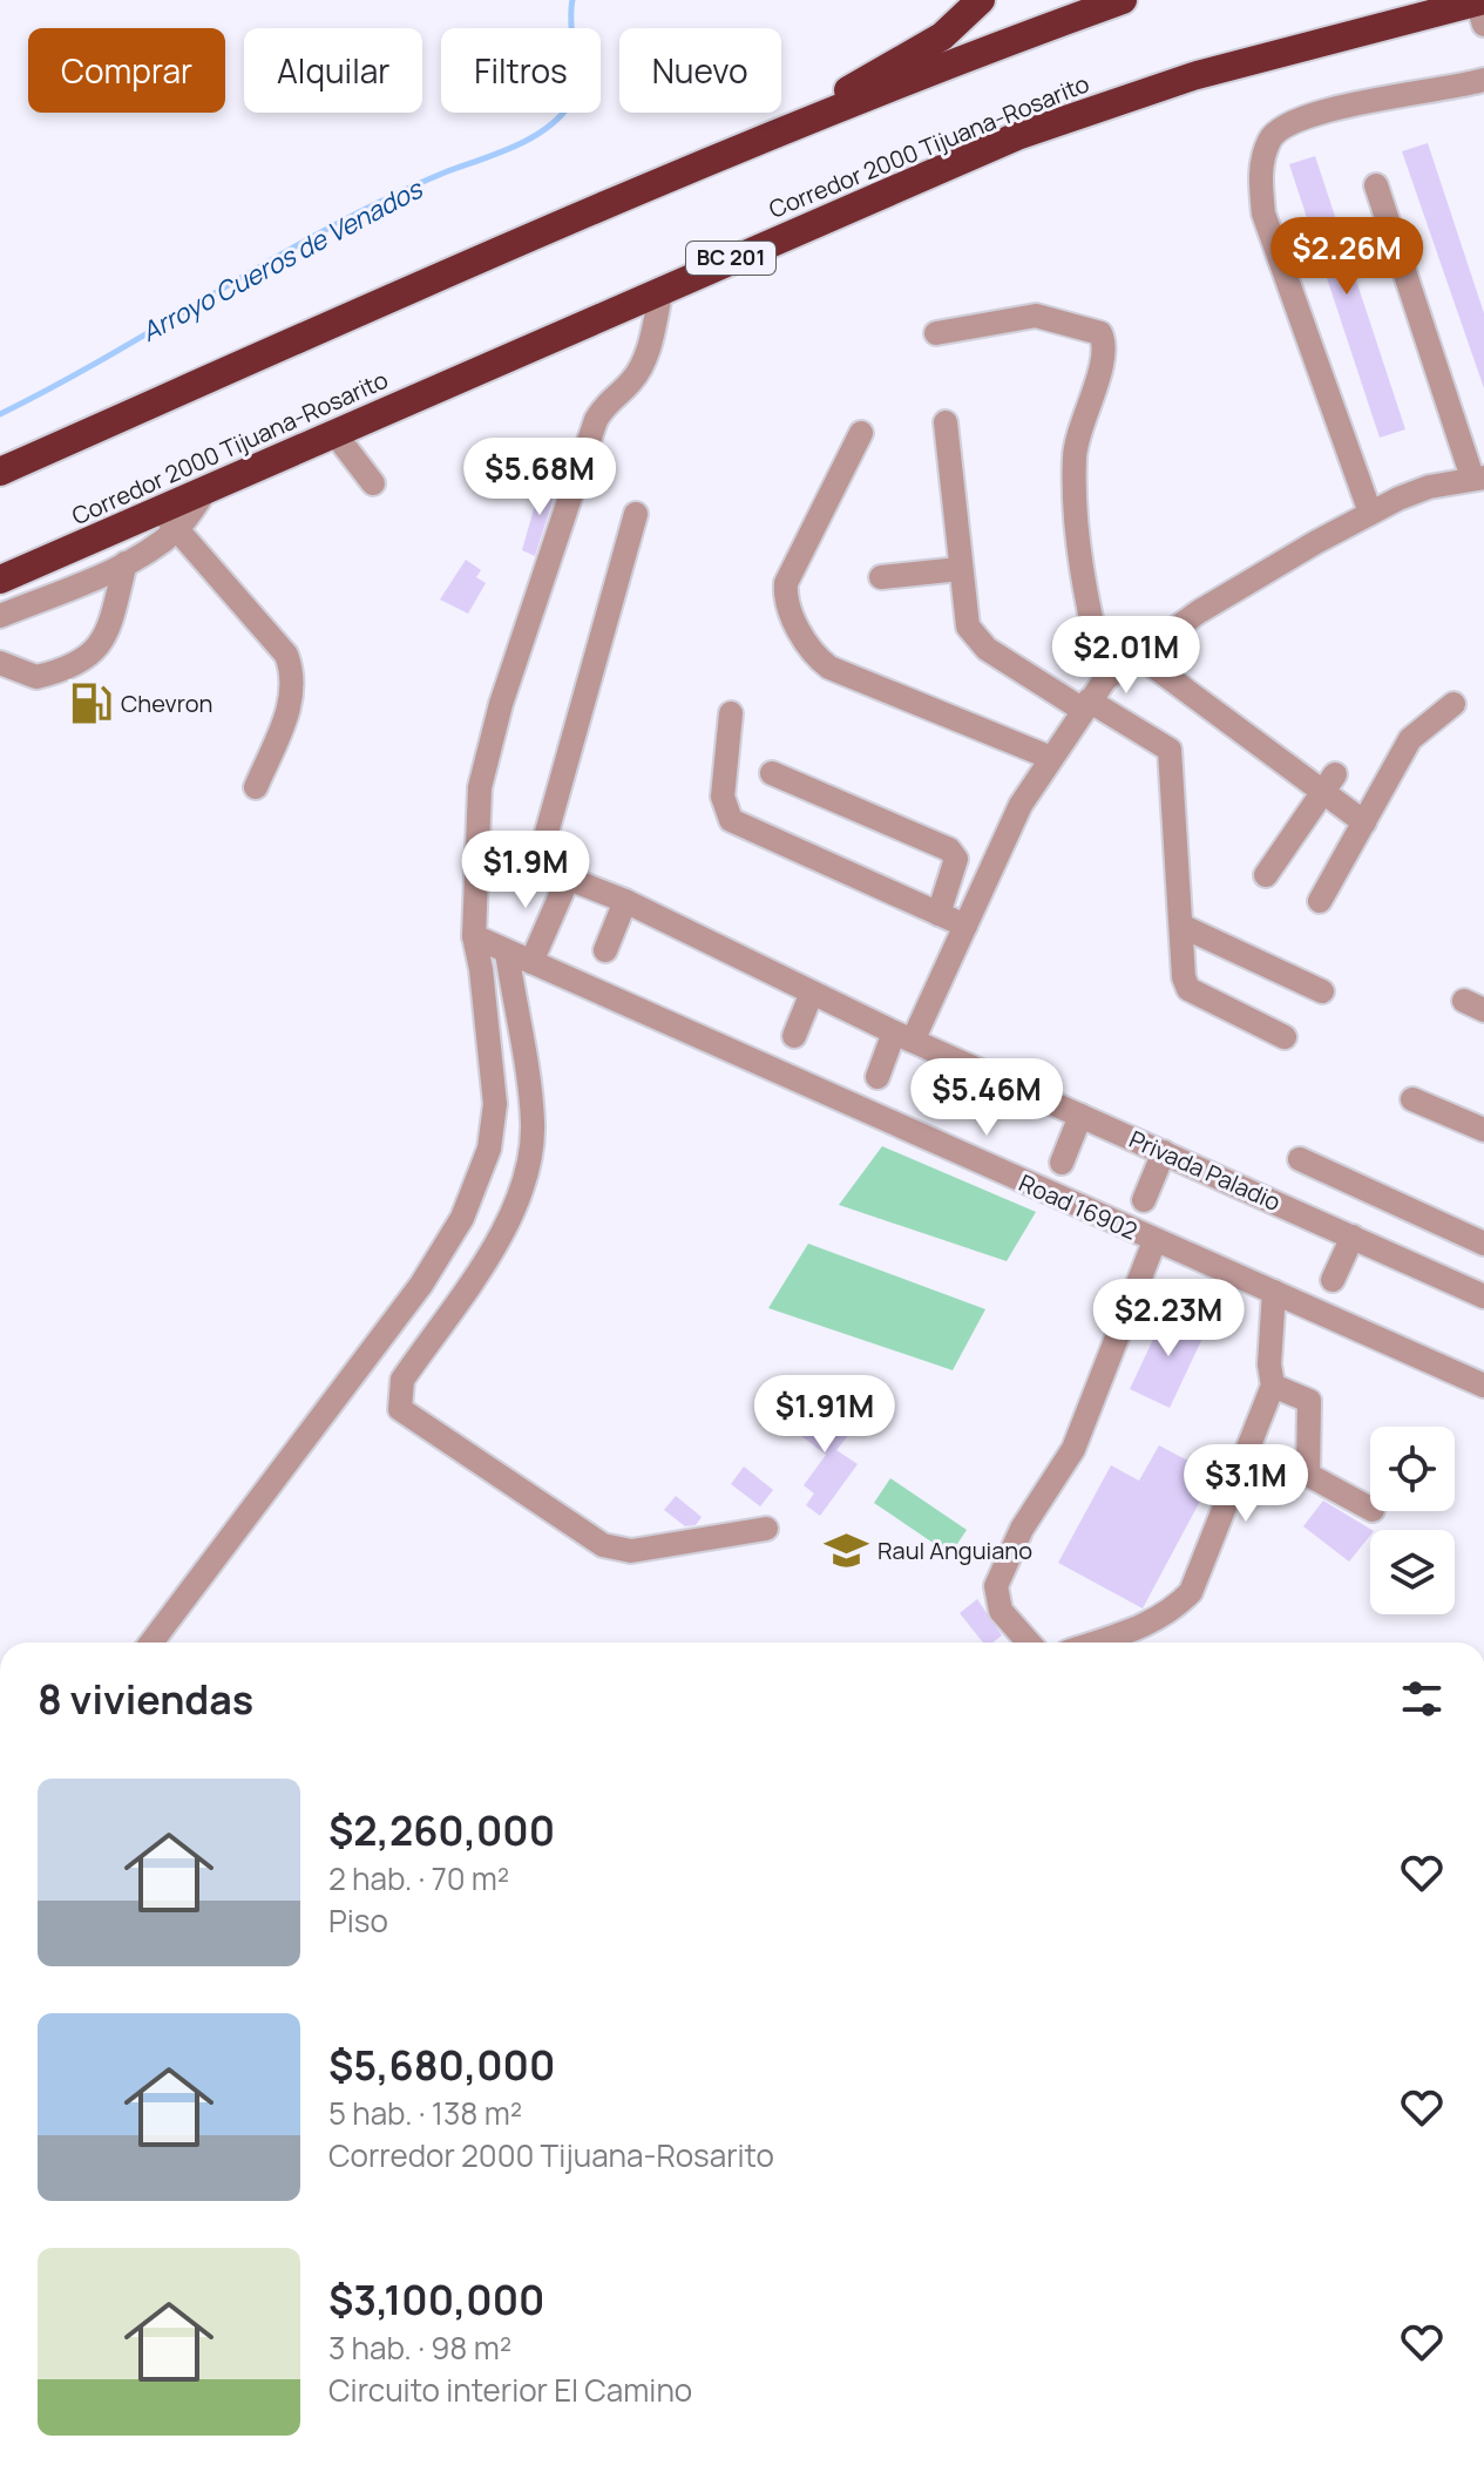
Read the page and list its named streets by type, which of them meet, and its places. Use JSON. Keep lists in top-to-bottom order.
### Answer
{
  "streets": {
    "highway": ["Corredor 2000 Tijuana-Rosarito", "BC 201"],
    "street": ["Privada Paladio", "Road 16902"]
  },
  "water": ["Arroyo Cueros de Venados"],
  "places": {
    "fuel station": ["Chevron"],
    "school or university": ["Raul Anguiano"]
  },
  "page": {
    "chip": [
      "Comprar",
      "Alquilar",
      "Filtros",
      "Nuevo"
    ],
    "price": [
      "$2.26M",
      "$5.68M",
      "$2.01M",
      "$1.9M",
      "$5.46M",
      "$2.23M",
      "$1.91M",
      "$3.1M"
    ],
    "heading": "8 viviendas",
    "list": [
      {
        "name": "$2,260,000",
        "note": "2 hab. · 70 m² · Piso"
      },
      {
        "name": "$5,680,000",
        "note": "5 hab. · 138 m² · Corredor 2000 Tijuana-Rosarito"
      },
      {
        "name": "$3,100,000",
        "note": "3 hab. · 98 m² · Circuito interior El Camino"
      }
    ]
  }
}
